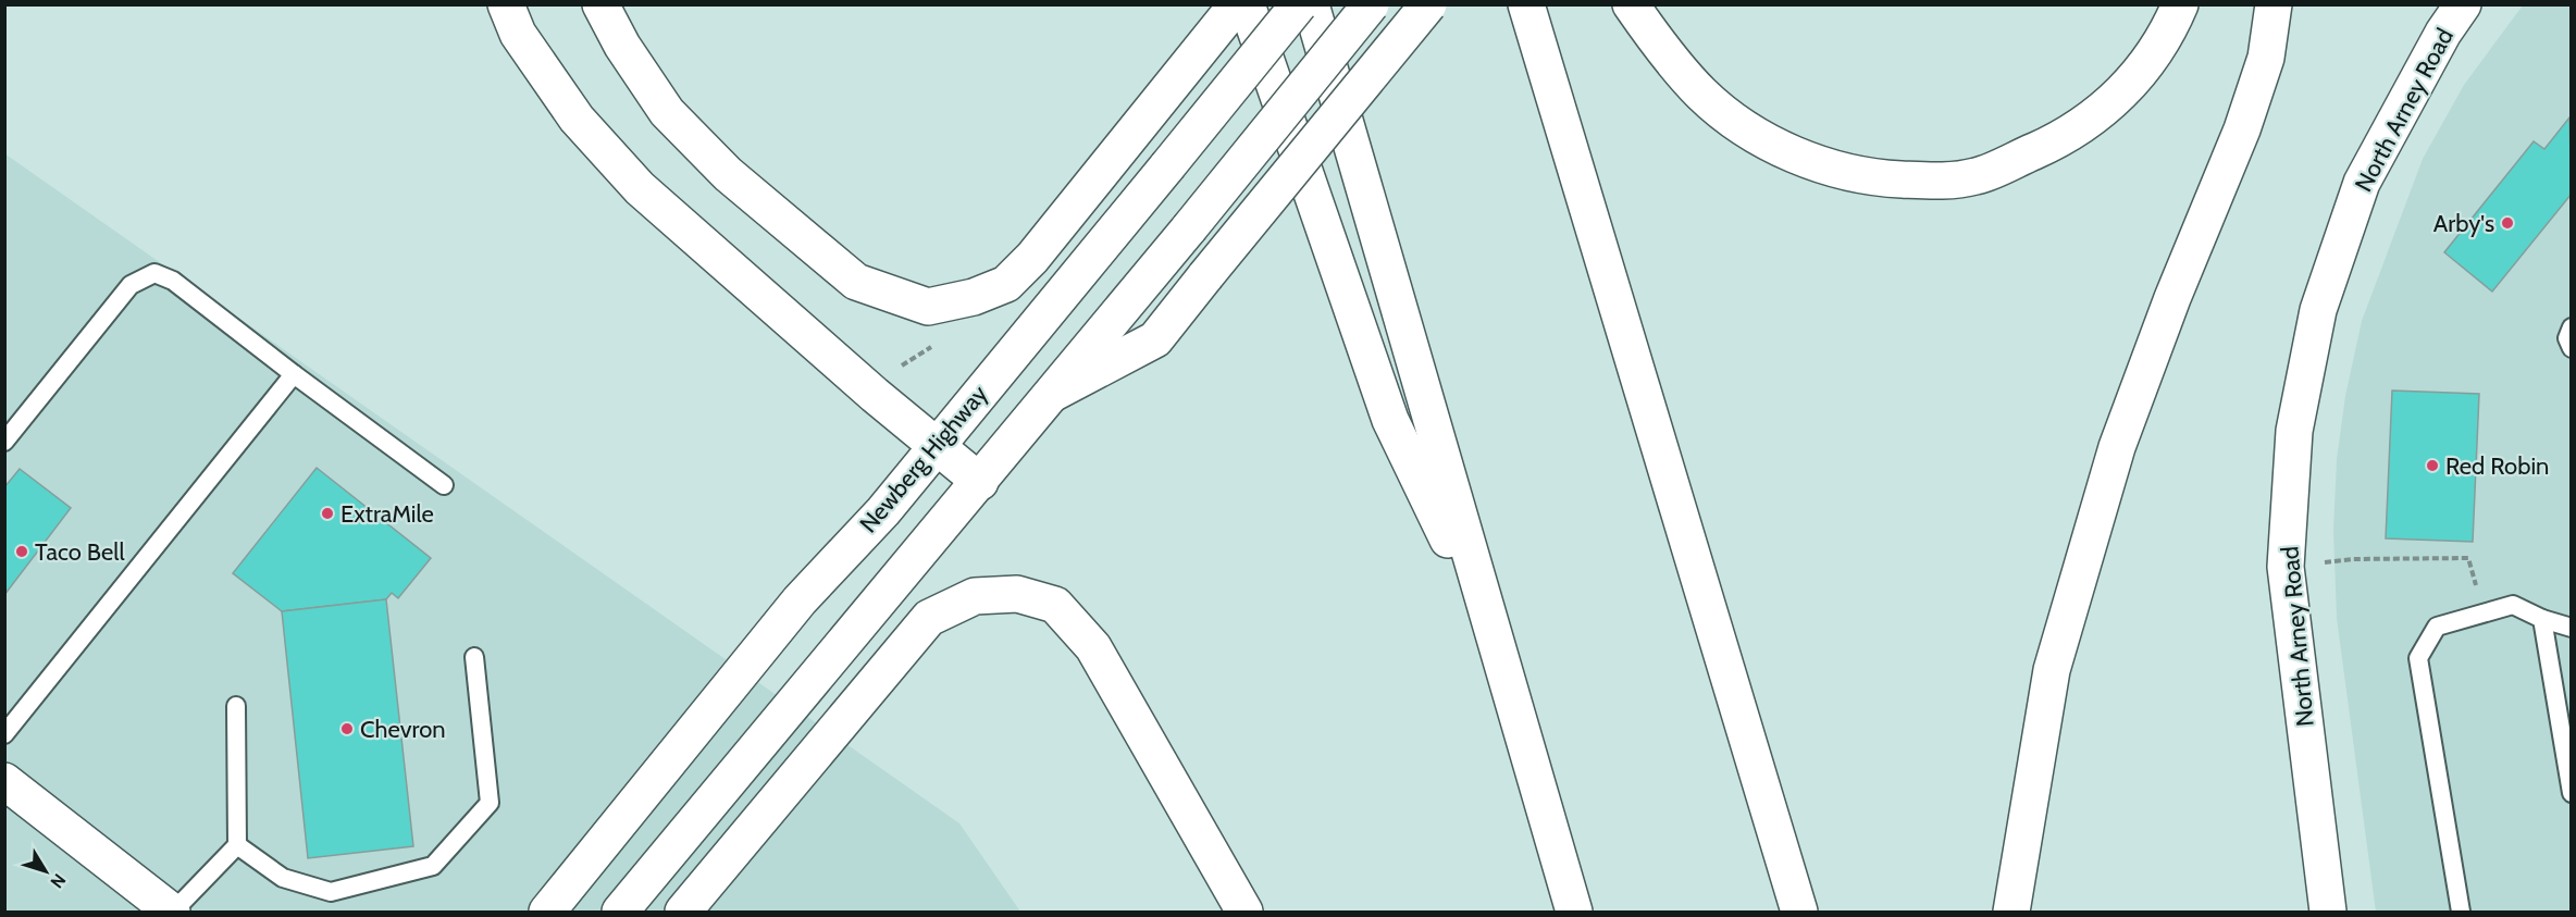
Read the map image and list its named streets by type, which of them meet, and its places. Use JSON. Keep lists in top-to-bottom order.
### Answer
{
  "streets": {
    "main road": ["North Arney Road", "Newberg Highway"]
  },
  "places": [
    "Arby's",
    "Red Robin",
    "ExtraMile",
    "Taco Bell",
    "Chevron"
  ],
  "north": "bottom right"
}
